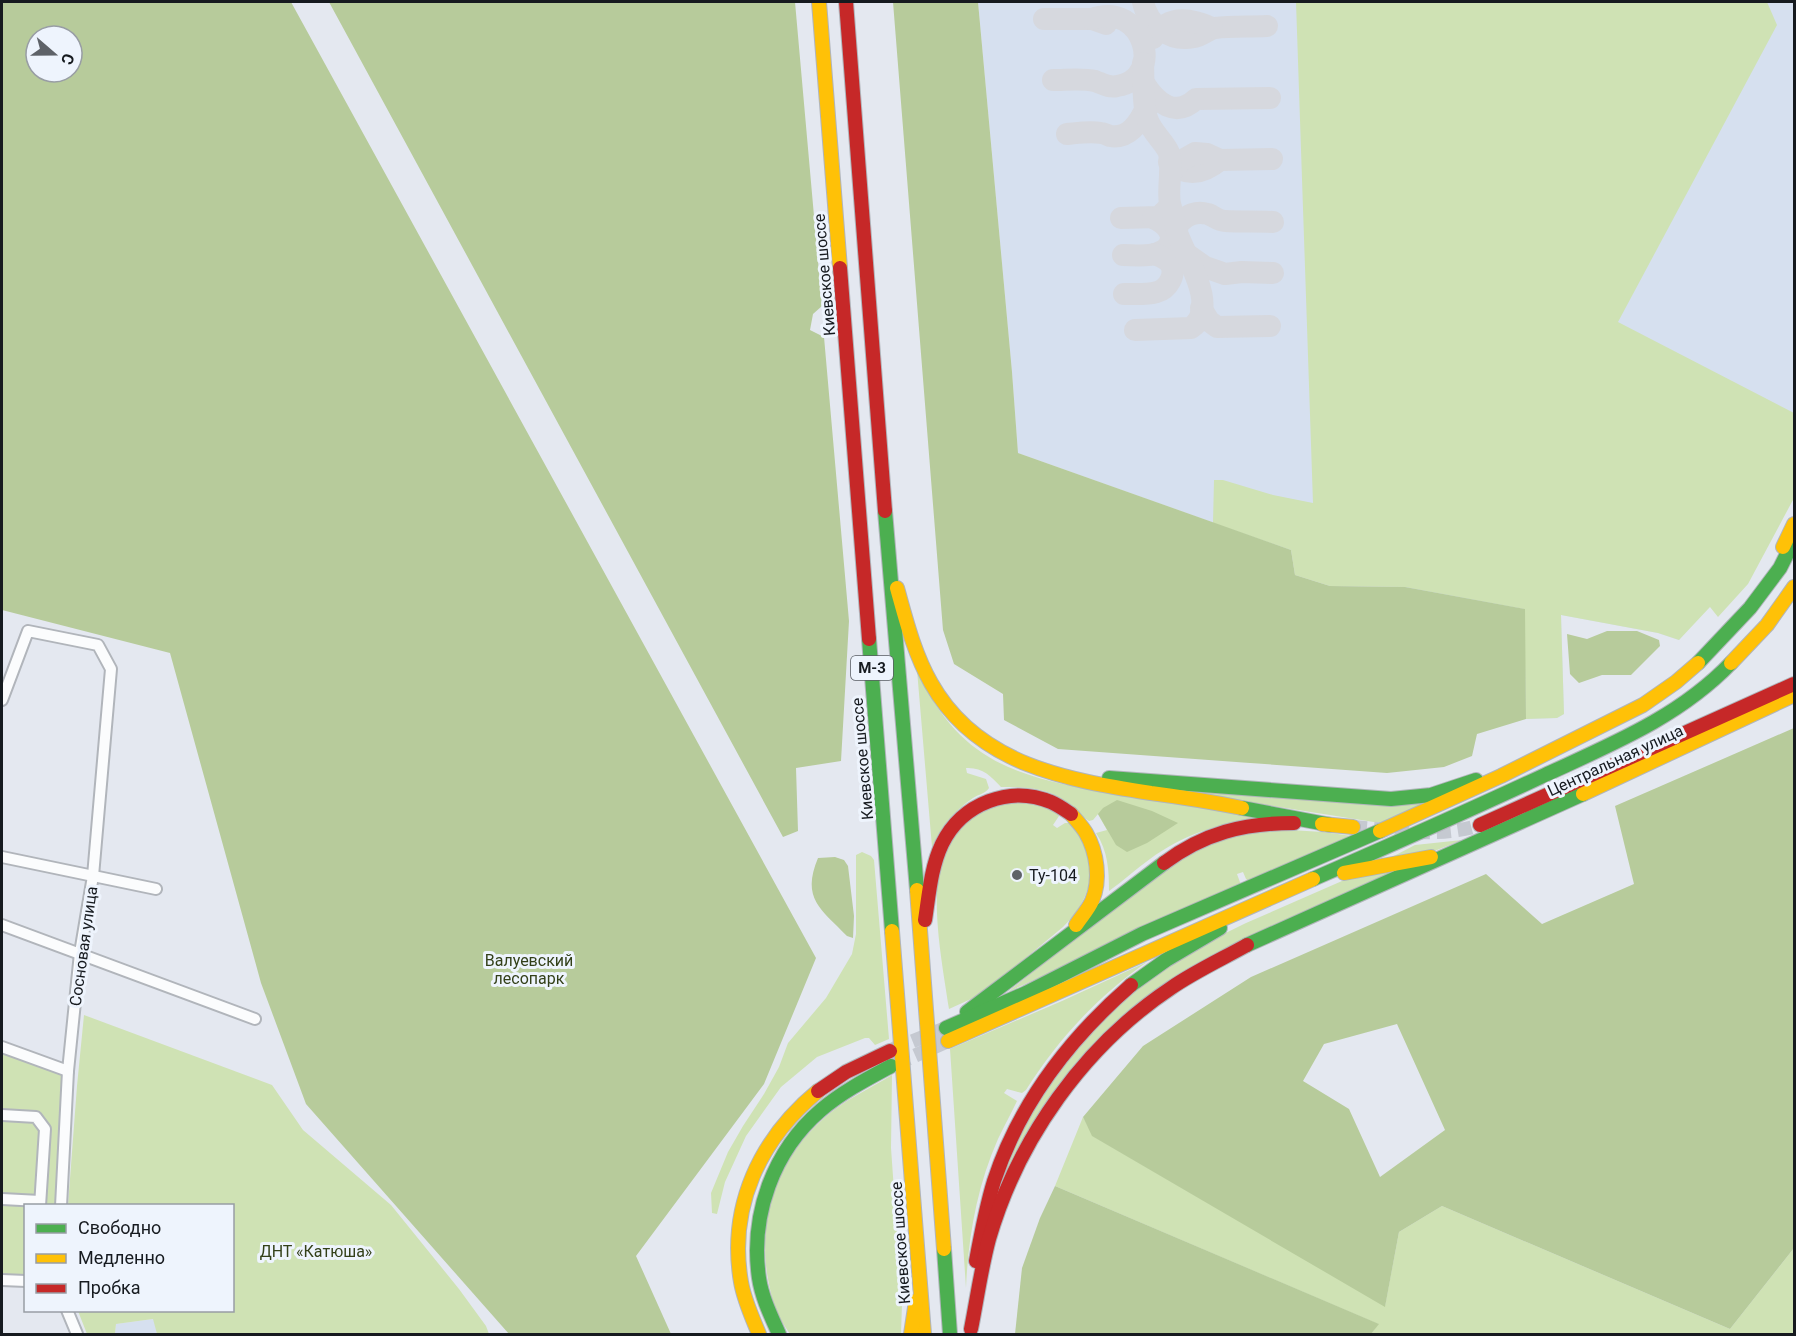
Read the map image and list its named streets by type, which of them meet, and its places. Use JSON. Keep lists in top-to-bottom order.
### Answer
{
  "streets": {
    "main road": ["Киевское шоссе", "М-3", "Центральная улица"],
    "street": ["Сосновая улица"]
  },
  "parks": ["Валуевский лесопарк", "ДНТ «Катюша»"],
  "places": ["Ту-104"],
  "legend": ["Свободно", "Медленно", "Пробка"],
  "north": "right"
}
